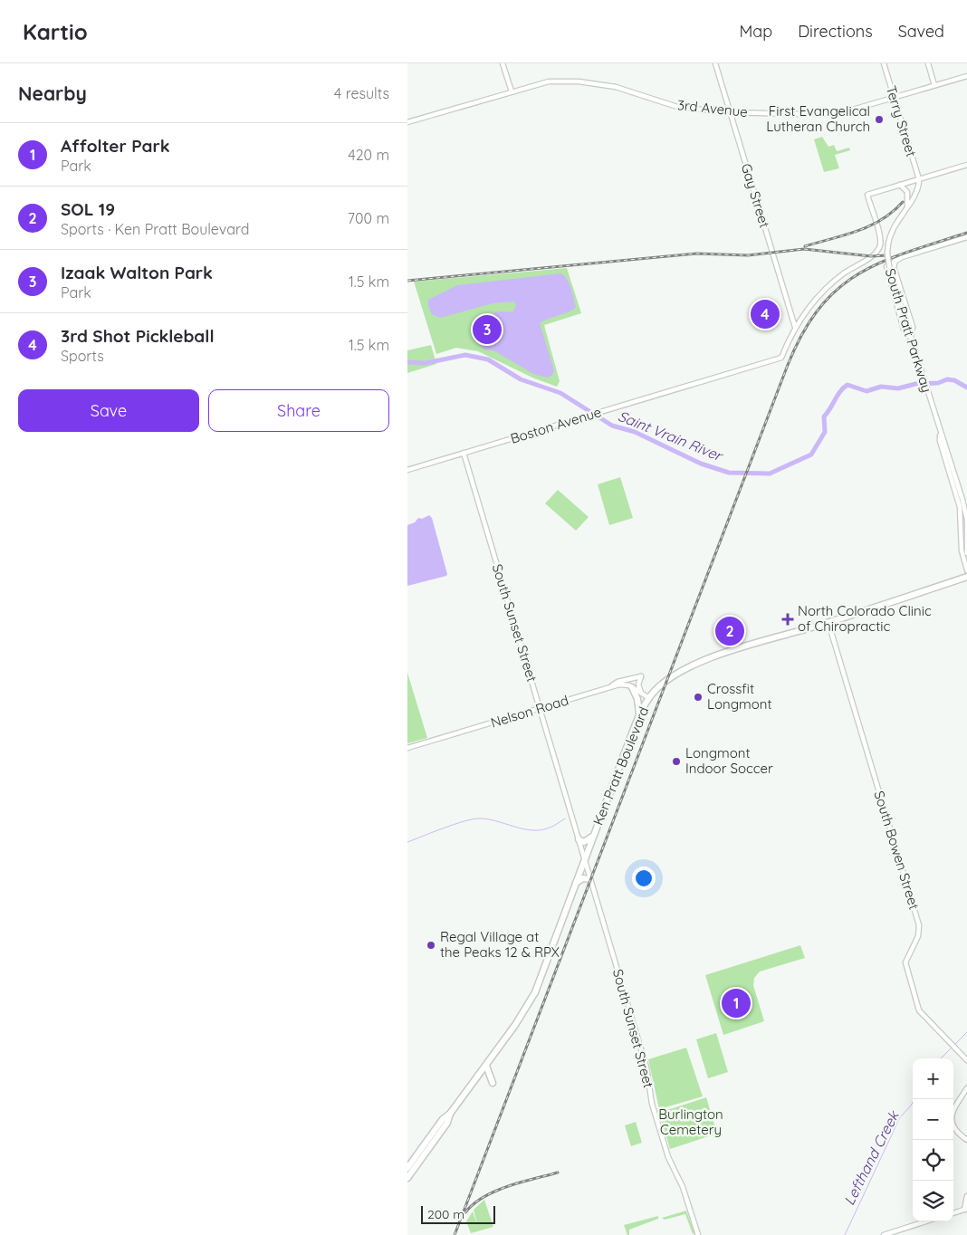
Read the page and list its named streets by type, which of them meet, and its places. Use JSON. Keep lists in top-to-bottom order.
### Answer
{
  "streets": {
    "highway": ["Ken Pratt Boulevard"],
    "street": [
      "3rd Avenue",
      "Terry Street",
      "Gay Street",
      "South Pratt Parkway",
      "Boston Avenue",
      "South Sunset Street",
      "Nelson Road",
      "South Bowen Street"
    ]
  },
  "crossings": [
    ["3rd Avenue", "Terry Street"],
    ["3rd Avenue", "Gay Street"],
    ["Terry Street", "South Pratt Parkway"],
    ["Gay Street", "Boston Avenue"],
    ["Boston Avenue", "South Sunset Street"],
    ["South Sunset Street", "Nelson Road"],
    ["South Sunset Street", "Ken Pratt Boulevard"],
    ["Ken Pratt Boulevard", "South Bowen Street"]
  ],
  "water": ["Saint Vrain River", "Lefthand Creek"],
  "parks": ["Burlington Cemetery"],
  "places": {
    "other": [
      "First Evangelical Lutheran Church",
      "Crossfit Longmont",
      "Longmont Indoor Soccer",
      "Regal Village at the Peaks 12 & RPX"
    ],
    "health": ["North Colorado Clinic of Chiropractic"]
  },
  "scale_bar": "200 m",
  "page": {
    "header": "Kartio",
    "nav": ["Map", "Directions", "Saved"],
    "heading": ["Nearby", "4 results"],
    "list": [
      {
        "mark": "1",
        "name": "Affolter Park",
        "note": "Park",
        "value": "420 m"
      },
      {
        "mark": "2",
        "name": "SOL 19",
        "note": "Sports · Ken Pratt Boulevard",
        "value": "700 m"
      },
      {
        "mark": "3",
        "name": "Izaak Walton Park",
        "note": "Park",
        "value": "1.5 km"
      },
      {
        "mark": "4",
        "name": "3rd Shot Pickleball",
        "note": "Sports",
        "value": "1.5 km"
      }
    ],
    "pins": [
      "4",
      "3",
      "2",
      "1"
    ],
    "buttons": ["Save", "Share"],
    "map_buttons": ["+", "−"],
    "scale": "200 m"
  }
}
